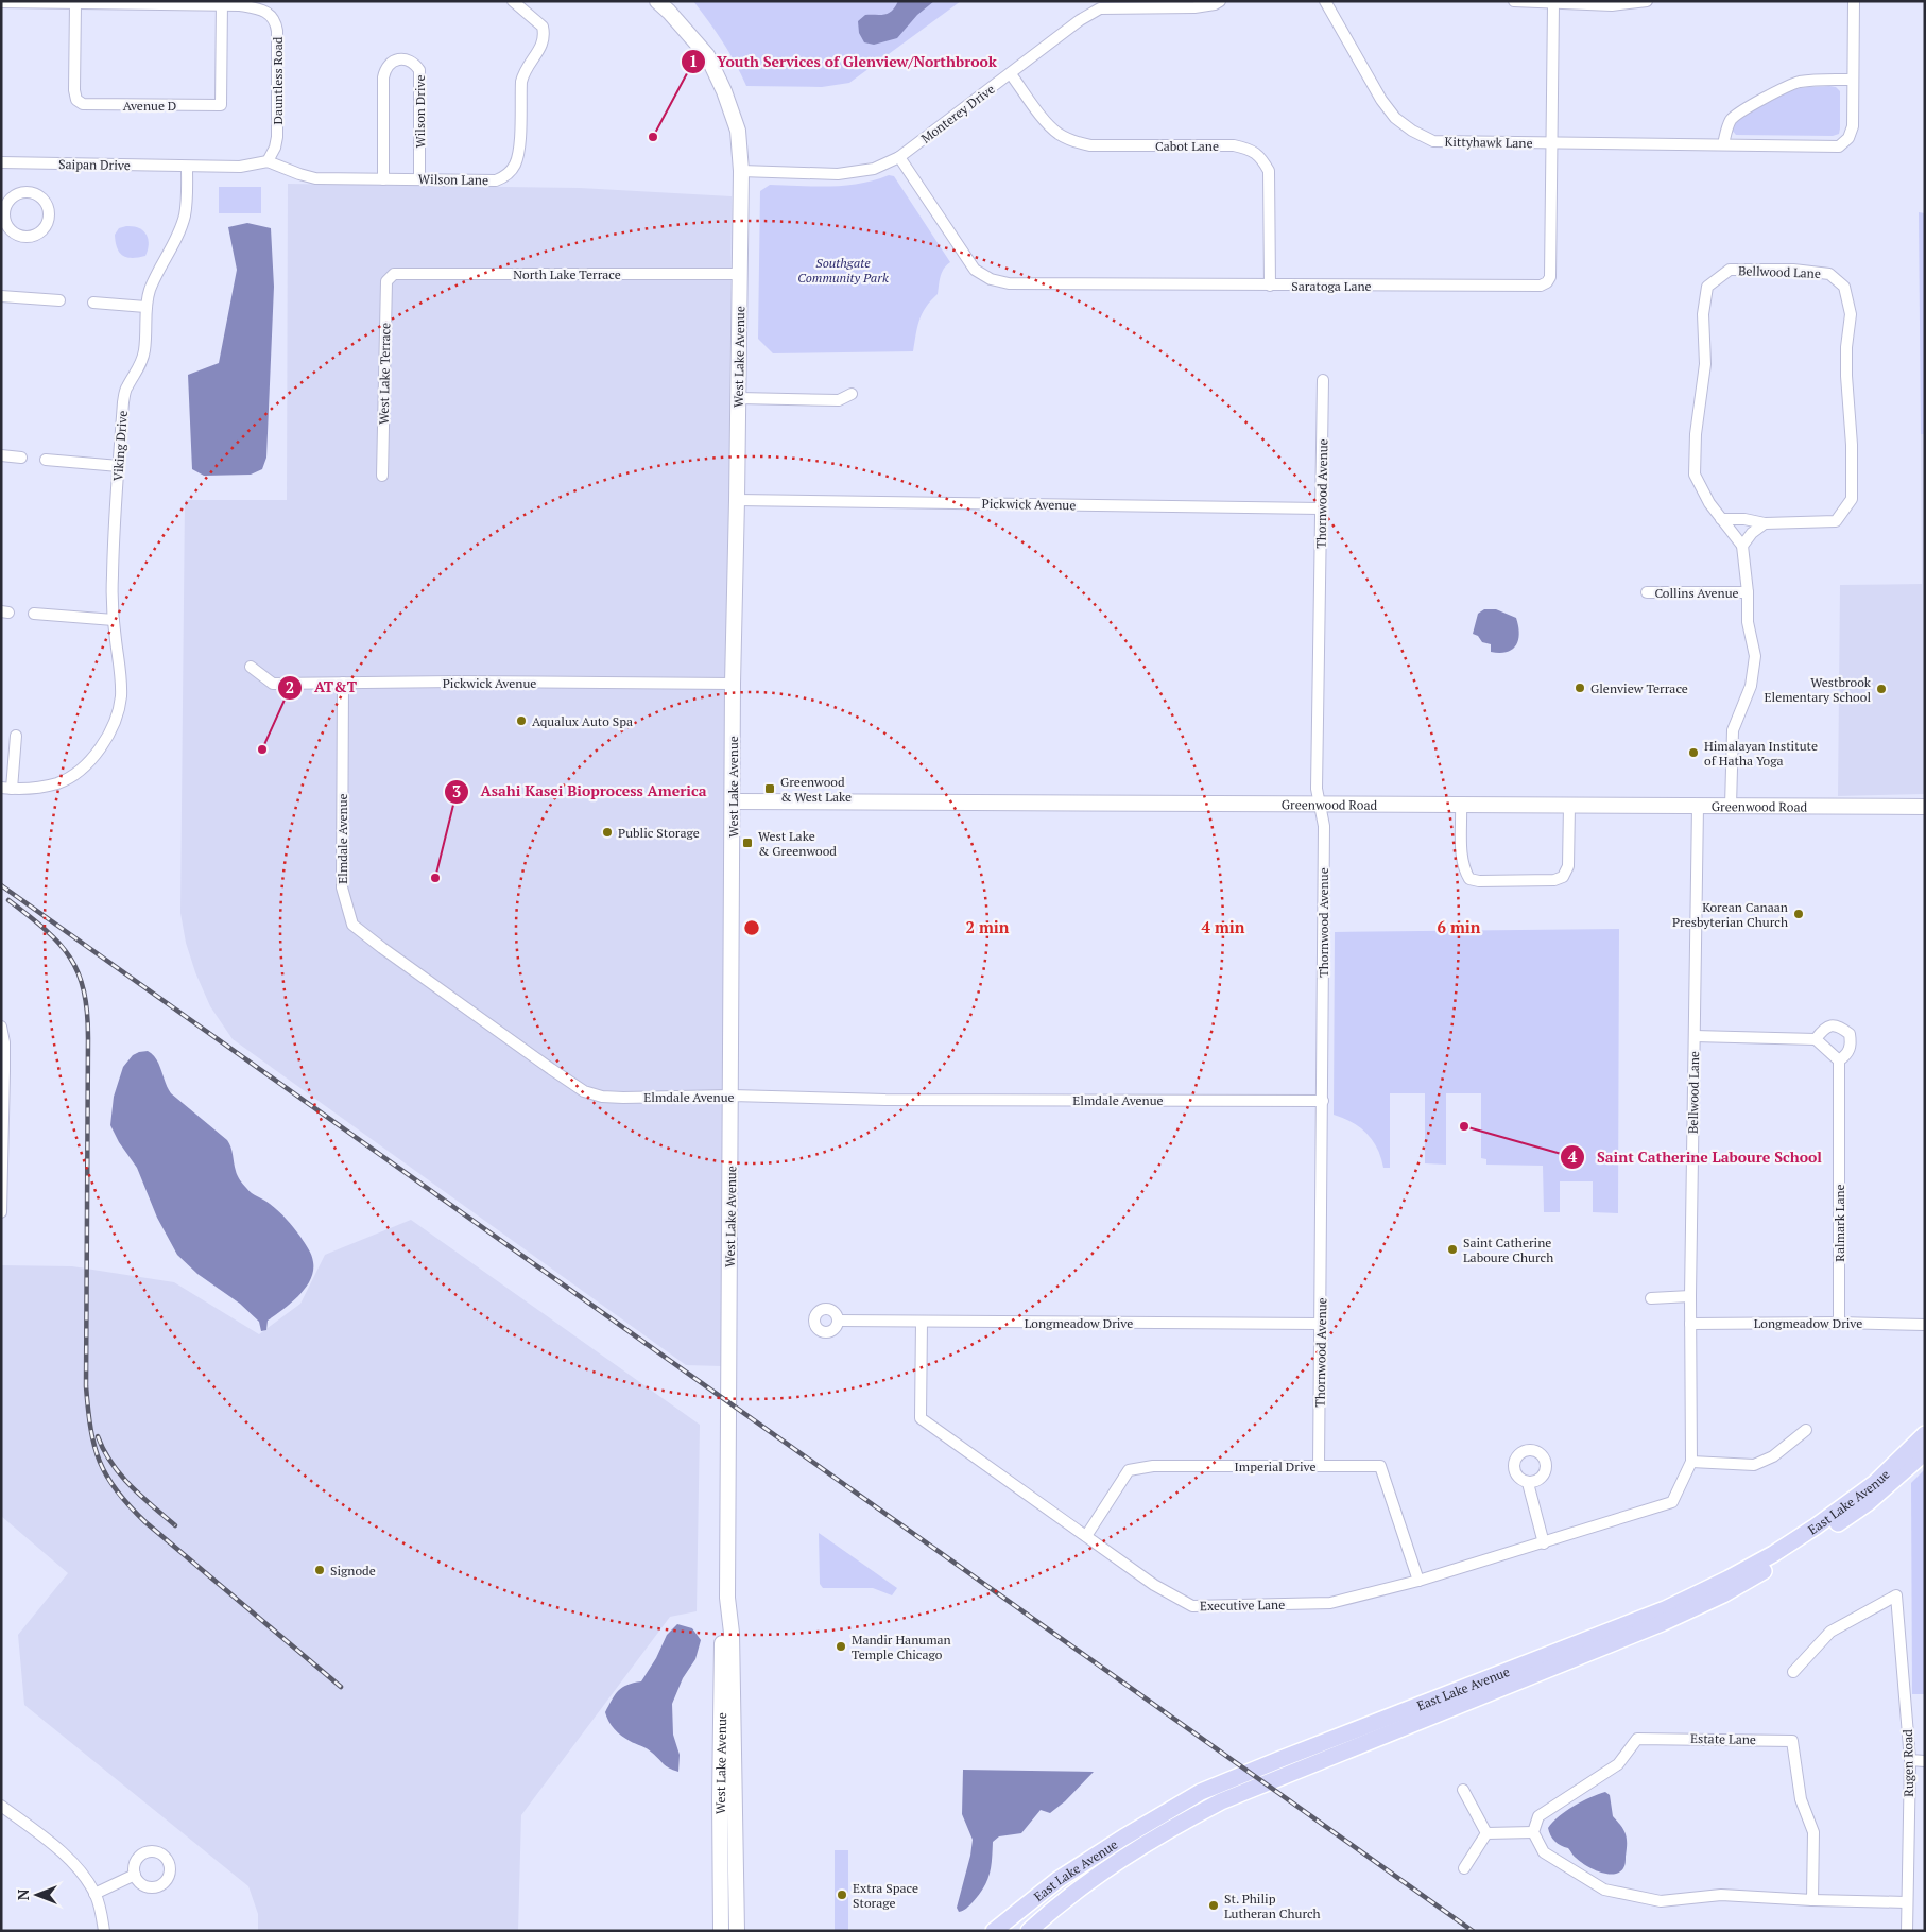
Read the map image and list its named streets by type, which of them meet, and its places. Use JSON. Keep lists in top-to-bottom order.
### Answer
{
  "streets": {
    "main road": ["East Lake Avenue"],
    "street": [
      "Dauntless Road",
      "Avenue D",
      "Wilson Drive",
      "Monterey Drive",
      "Kittyhawk Lane",
      "Cabot Lane",
      "Saipan Drive",
      "Wilson Lane",
      "Bellwood Lane",
      "North Lake Terrace",
      "Saratoga Lane",
      "West Lake Avenue",
      "West Lake Terrace",
      "Viking Drive",
      "Thornwood Avenue",
      "Pickwick Avenue",
      "Collins Avenue",
      "Greenwood Road",
      "Elmdale Avenue",
      "Ralmark Lane",
      "Longmeadow Drive",
      "Imperial Drive",
      "Executive Lane",
      "Estate Lane",
      "Rugen Road"
    ]
  },
  "crossings": [
    ["Dauntless Road", "Avenue D"],
    ["Dauntless Road", "Saipan Drive"],
    ["Dauntless Road", "Wilson Lane"],
    ["Wilson Drive", "Wilson Lane"],
    ["Monterey Drive", "Cabot Lane"],
    ["Monterey Drive", "Saratoga Lane"],
    ["Monterey Drive", "West Lake Avenue"],
    ["Kittyhawk Lane", "Saratoga Lane"],
    ["Cabot Lane", "Saratoga Lane"],
    ["Saipan Drive", "Wilson Lane"],
    ["Saipan Drive", "Viking Drive"],
    ["Bellwood Lane", "Greenwood Road"],
    ["Bellwood Lane", "Longmeadow Drive"],
    ["Bellwood Lane", "Executive Lane"],
    ["North Lake Terrace", "West Lake Avenue"],
    ["North Lake Terrace", "West Lake Terrace"],
    ["West Lake Avenue", "Pickwick Avenue"],
    ["West Lake Avenue", "Greenwood Road"],
    ["West Lake Avenue", "Elmdale Avenue"],
    ["Thornwood Avenue", "Pickwick Avenue"],
    ["Thornwood Avenue", "Greenwood Road"],
    ["Thornwood Avenue", "Elmdale Avenue"],
    ["Thornwood Avenue", "Longmeadow Drive"],
    ["Thornwood Avenue", "Imperial Drive"],
    ["Pickwick Avenue", "Elmdale Avenue"],
    ["Ralmark Lane", "Longmeadow Drive"],
    ["Longmeadow Drive", "Executive Lane"],
    ["Imperial Drive", "Executive Lane"]
  ],
  "parks": ["Southgate Community Park"],
  "places": {
    "other": [
      "Youth Services of Glenview/Northbrook",
      "Glenview Terrace",
      "Westbrook Elementary School",
      "Aqualux Auto Spa",
      "AT&T",
      "Himalayan Institute of Hatha Yoga",
      "Public Storage",
      "Asahi Kasei Bioprocess America",
      "Korean Canaan Presbyterian Church",
      "Saint Catherine Laboure School",
      "Saint Catherine Laboure Church",
      "Signode",
      "Mandir Hanuman Temple Chicago",
      "Extra Space Storage",
      "St. Philip Lutheran Church"
    ],
    "transit": ["Greenwood & West Lake", "West Lake & Greenwood"]
  },
  "north": "left",
  "rings": ["2 min", "4 min", "6 min"]
}
